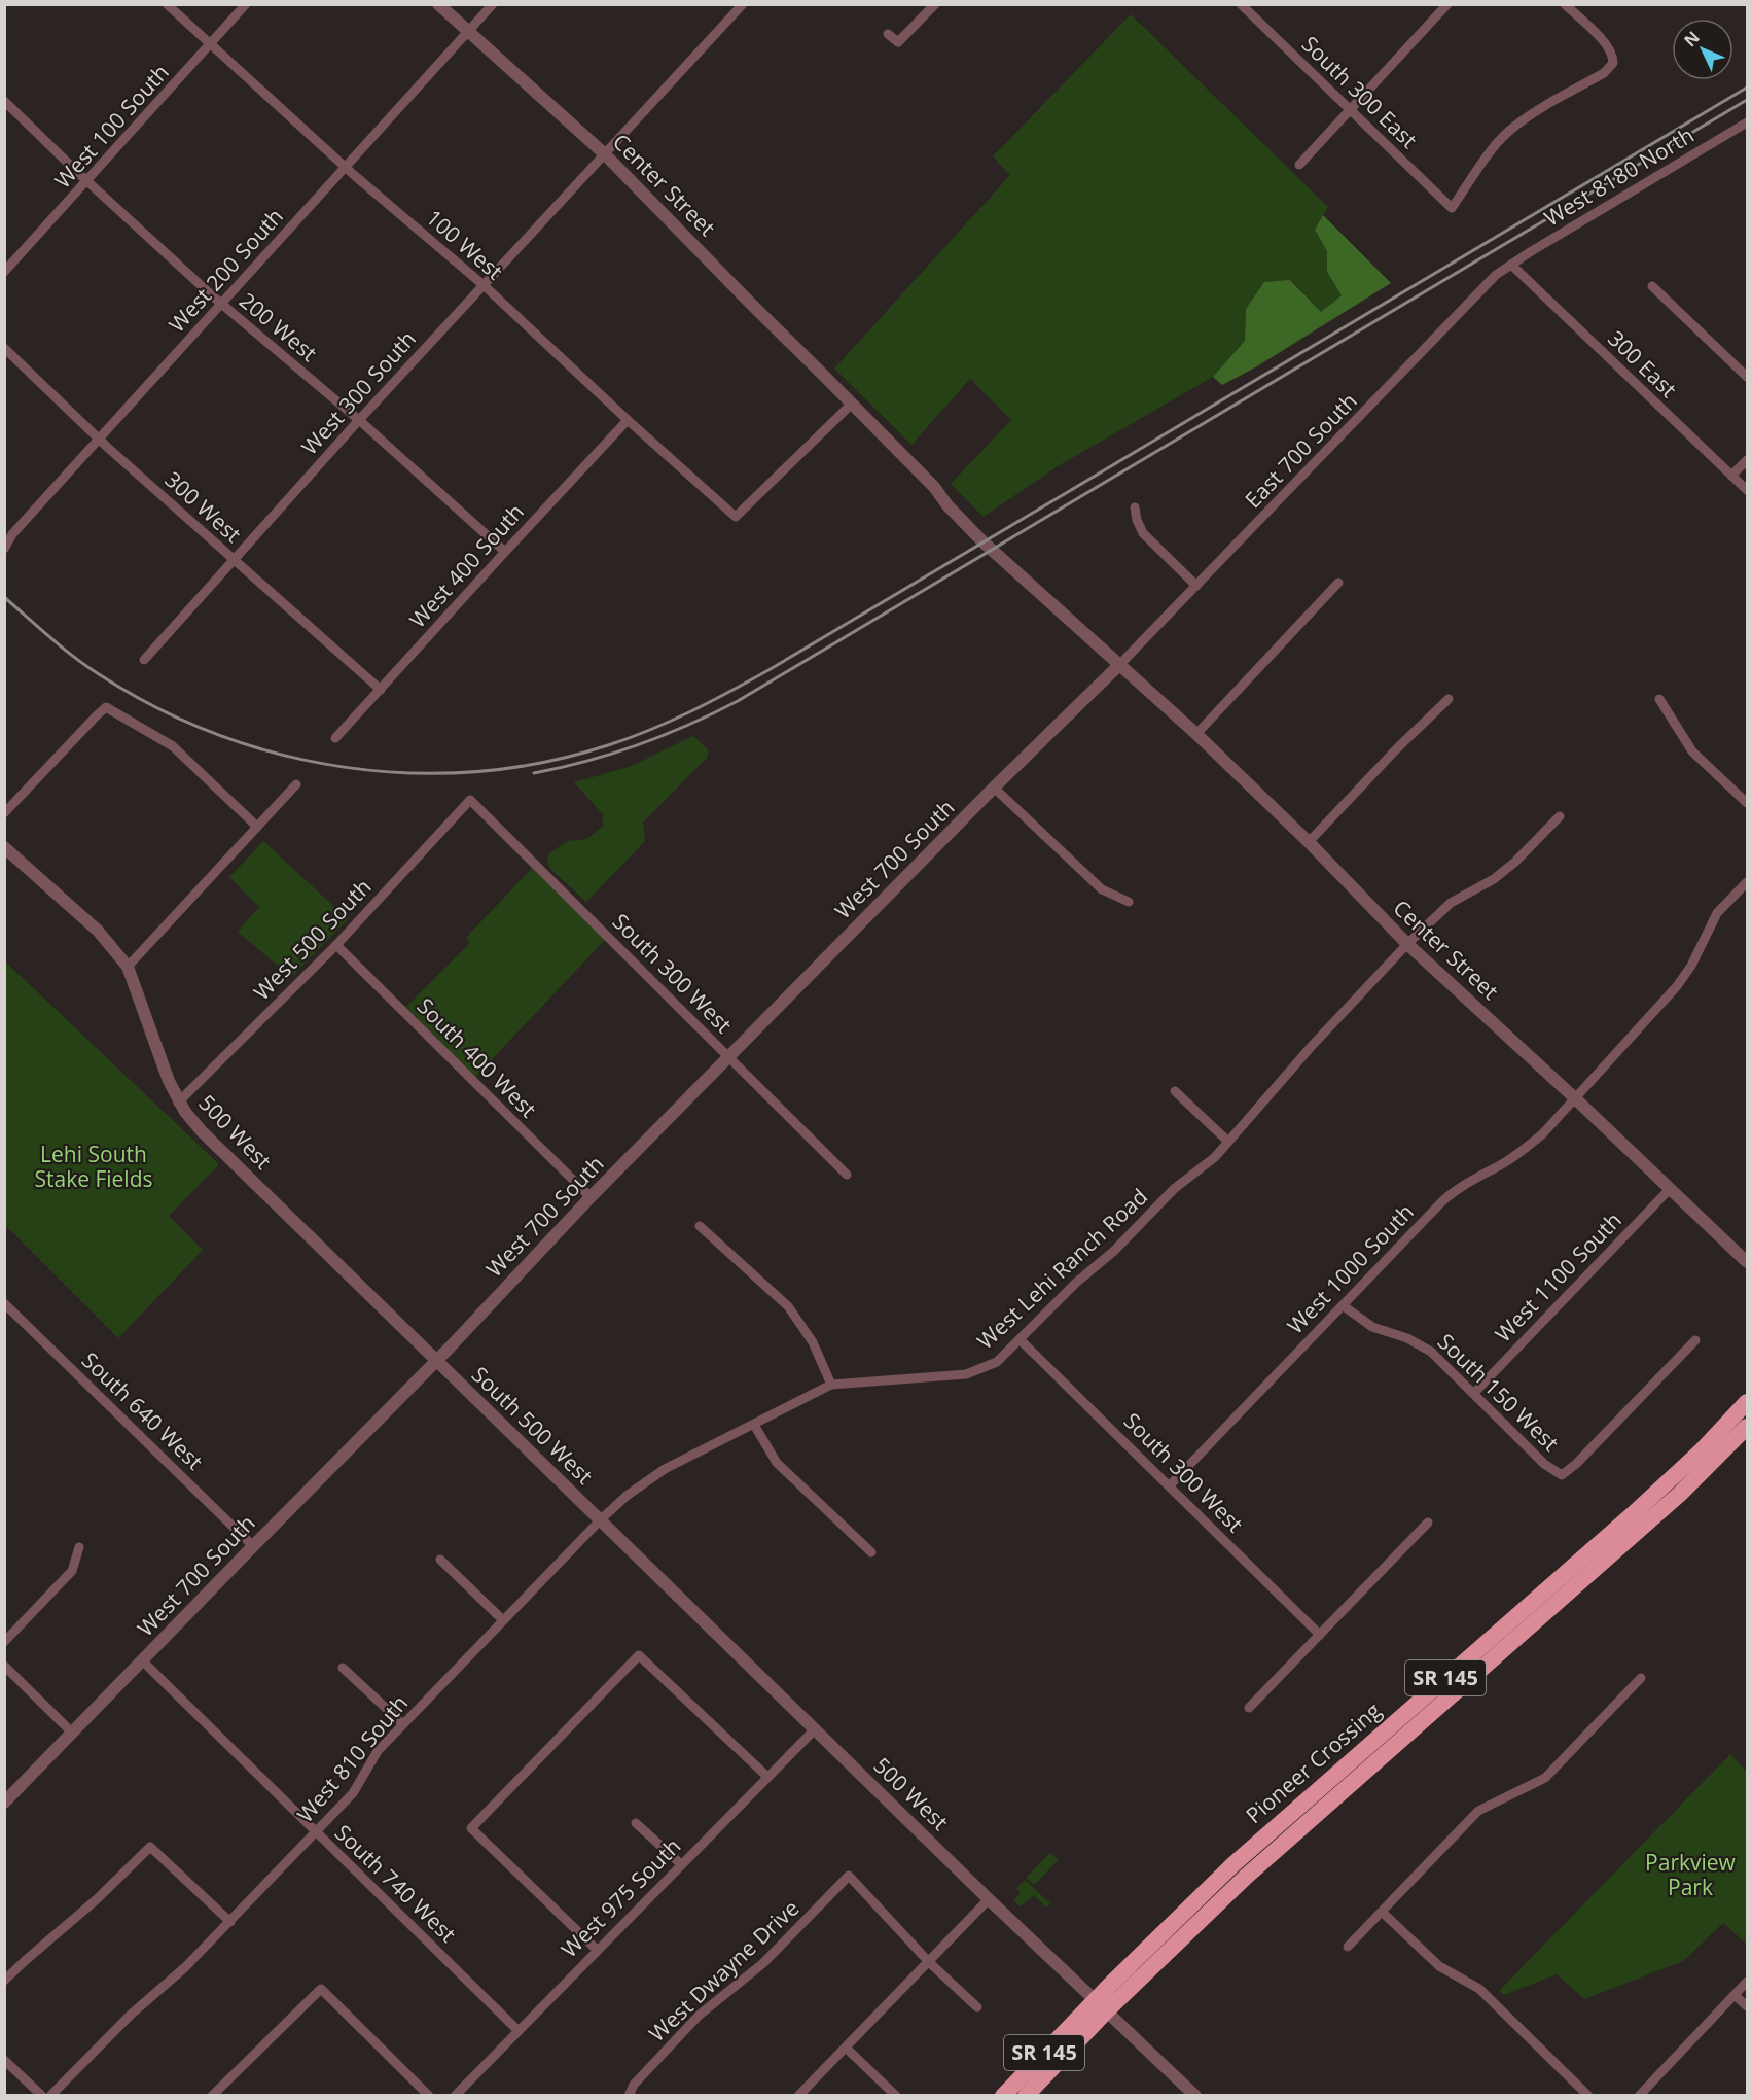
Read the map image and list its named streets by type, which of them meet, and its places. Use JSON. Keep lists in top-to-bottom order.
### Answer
{
  "streets": {
    "highway": ["SR 145", "Pioneer Crossing"],
    "street": [
      "South 300 East",
      "West 100 South",
      "West 8180 North",
      "Center Street",
      "100 West",
      "West 200 South",
      "200 West",
      "300 East",
      "West 300 South",
      "East 700 South",
      "300 West",
      "West 400 South",
      "West 700 South",
      "West 500 South",
      "South 300 West",
      "South 400 West",
      "500 West",
      "West Lehi Ranch Road",
      "West 1000 South",
      "West 1100 South",
      "South 150 West",
      "South 640 West",
      "South 500 West",
      "West 810 South",
      "South 740 West",
      "West 975 South",
      "West Dwayne Drive"
    ]
  },
  "crossings": [
    ["West 100 South", "100 West"],
    ["West 100 South", "200 West"],
    ["West 8180 North", "300 East"],
    ["West 8180 North", "East 700 South"],
    ["Center Street", "100 West"],
    ["Center Street", "West 200 South"],
    ["Center Street", "West 300 South"],
    ["Center Street", "East 700 South"],
    ["Center Street", "West 700 South"],
    ["Center Street", "West Lehi Ranch Road"],
    ["Center Street", "West 1000 South"],
    ["Center Street", "West 1100 South"],
    ["100 West", "West 200 South"],
    ["100 West", "West 300 South"],
    ["100 West", "West 400 South"],
    ["West 200 South", "200 West"],
    ["West 200 South", "300 West"],
    ["200 West", "West 300 South"],
    ["200 West", "West 400 South"],
    ["300 East", "East 700 South"],
    ["West 300 South", "300 West"],
    ["East 700 South", "West 700 South"],
    ["300 West", "West 400 South"],
    ["West 700 South", "South 300 West"],
    ["West 700 South", "South 400 West"],
    ["West 700 South", "500 West"],
    ["West 700 South", "South 640 West"],
    ["West 700 South", "South 500 West"],
    ["West 700 South", "South 740 West"],
    ["West 500 South", "South 300 West"],
    ["West 500 South", "South 400 West"],
    ["West 500 South", "500 West"],
    ["South 300 West", "West Lehi Ranch Road"],
    ["South 300 West", "West 1000 South"],
    ["500 West", "West Lehi Ranch Road"],
    ["500 West", "South 500 West"],
    ["500 West", "West 810 South"],
    ["500 West", "Pioneer Crossing"],
    ["500 West", "West 975 South"],
    ["West Lehi Ranch Road", "South 500 West"],
    ["West Lehi Ranch Road", "West 810 South"],
    ["West 1000 South", "South 150 West"],
    ["West 1100 South", "South 150 West"],
    ["South 500 West", "West 810 South"],
    ["West 810 South", "South 740 West"],
    ["South 740 West", "West 975 South"]
  ],
  "parks": ["Lehi South Stake Fields", "Parkview Park"],
  "north": "top left"
}
